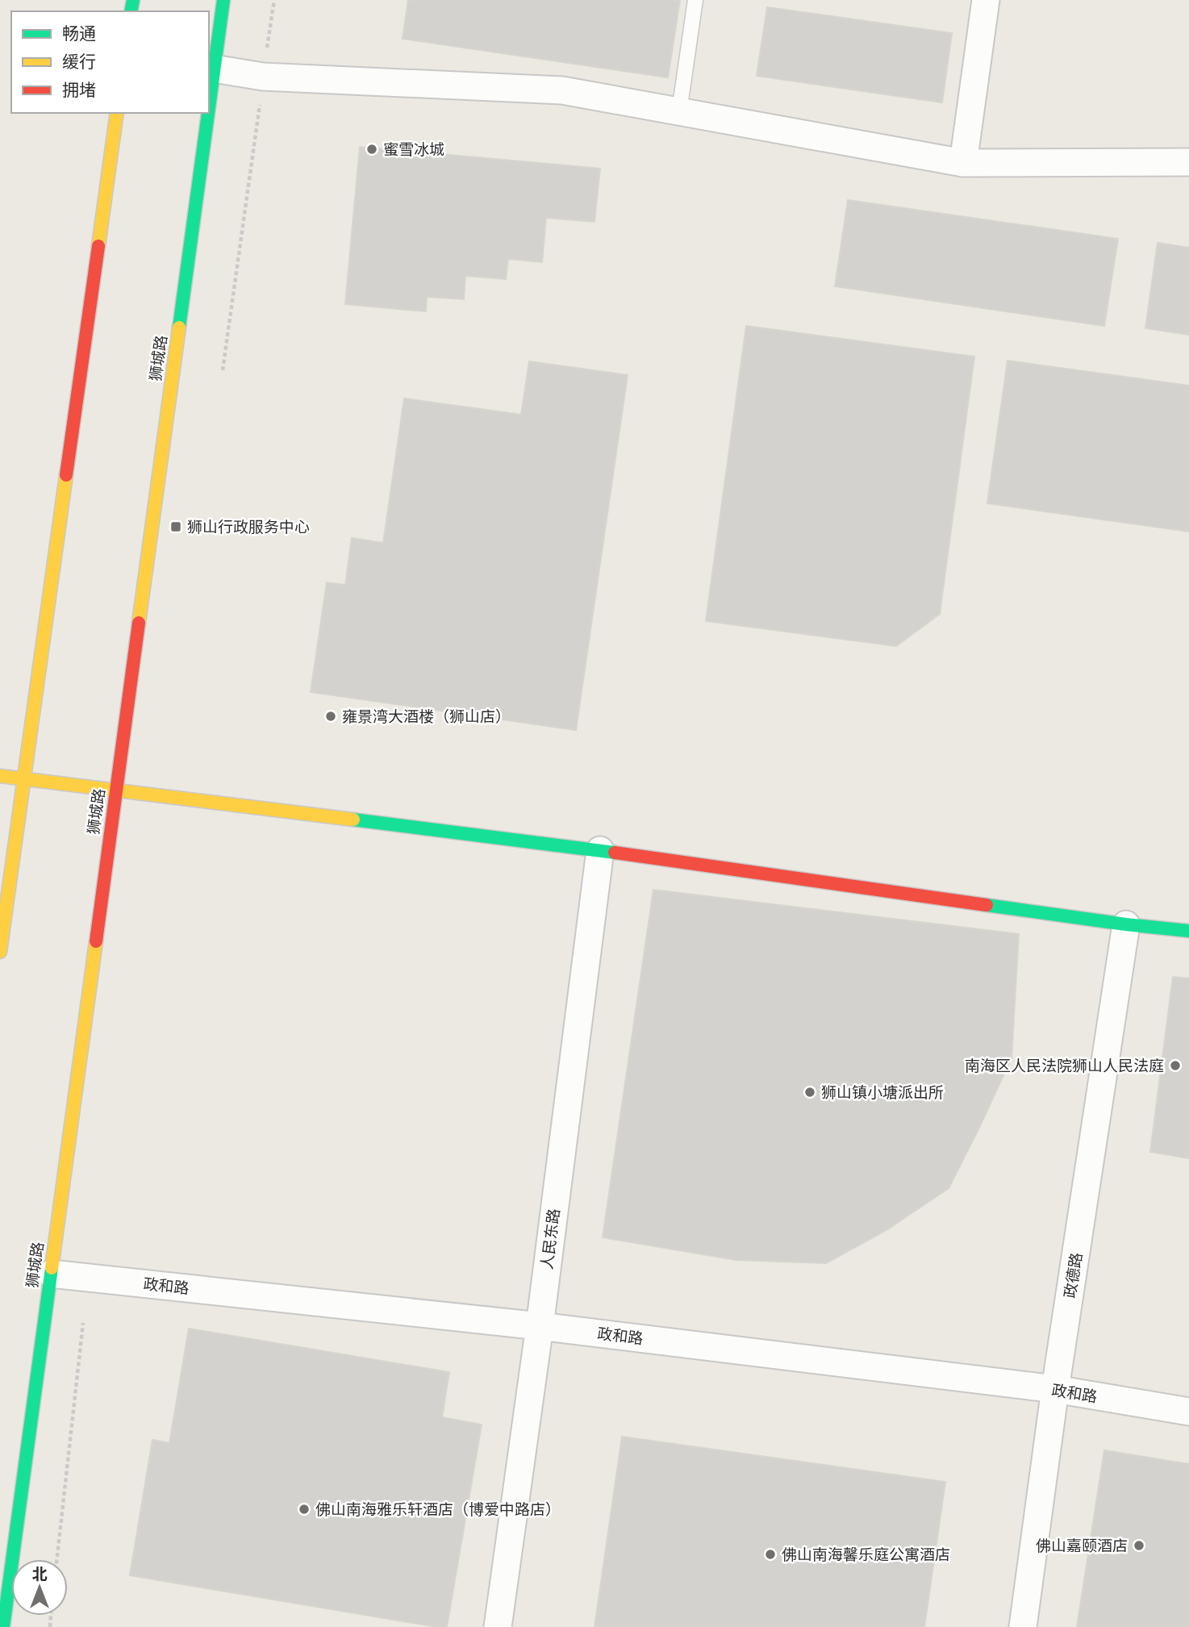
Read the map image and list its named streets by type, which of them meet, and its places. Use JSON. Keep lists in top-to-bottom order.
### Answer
{
  "streets": {
    "street": [
      "狮城路",
      "人民东路",
      "政德路",
      "政和路"
    ]
  },
  "crossings": [
    ["狮城路", "政和路"],
    ["人民东路", "政和路"],
    ["政德路", "政和路"]
  ],
  "places": {
    "other": [
      "蜜雪冰城",
      "雍景湾大酒楼（狮山店）",
      "南海区人民法院狮山人民法庭",
      "狮山镇小塘派出所",
      "佛山南海雅乐轩酒店（博爱中路店）",
      "佛山嘉颐酒店",
      "佛山南海馨乐庭公寓酒店"
    ],
    "transit": ["狮山行政服务中心"]
  },
  "legend": ["畅通", "缓行", "拥堵"],
  "north": "top"
}
